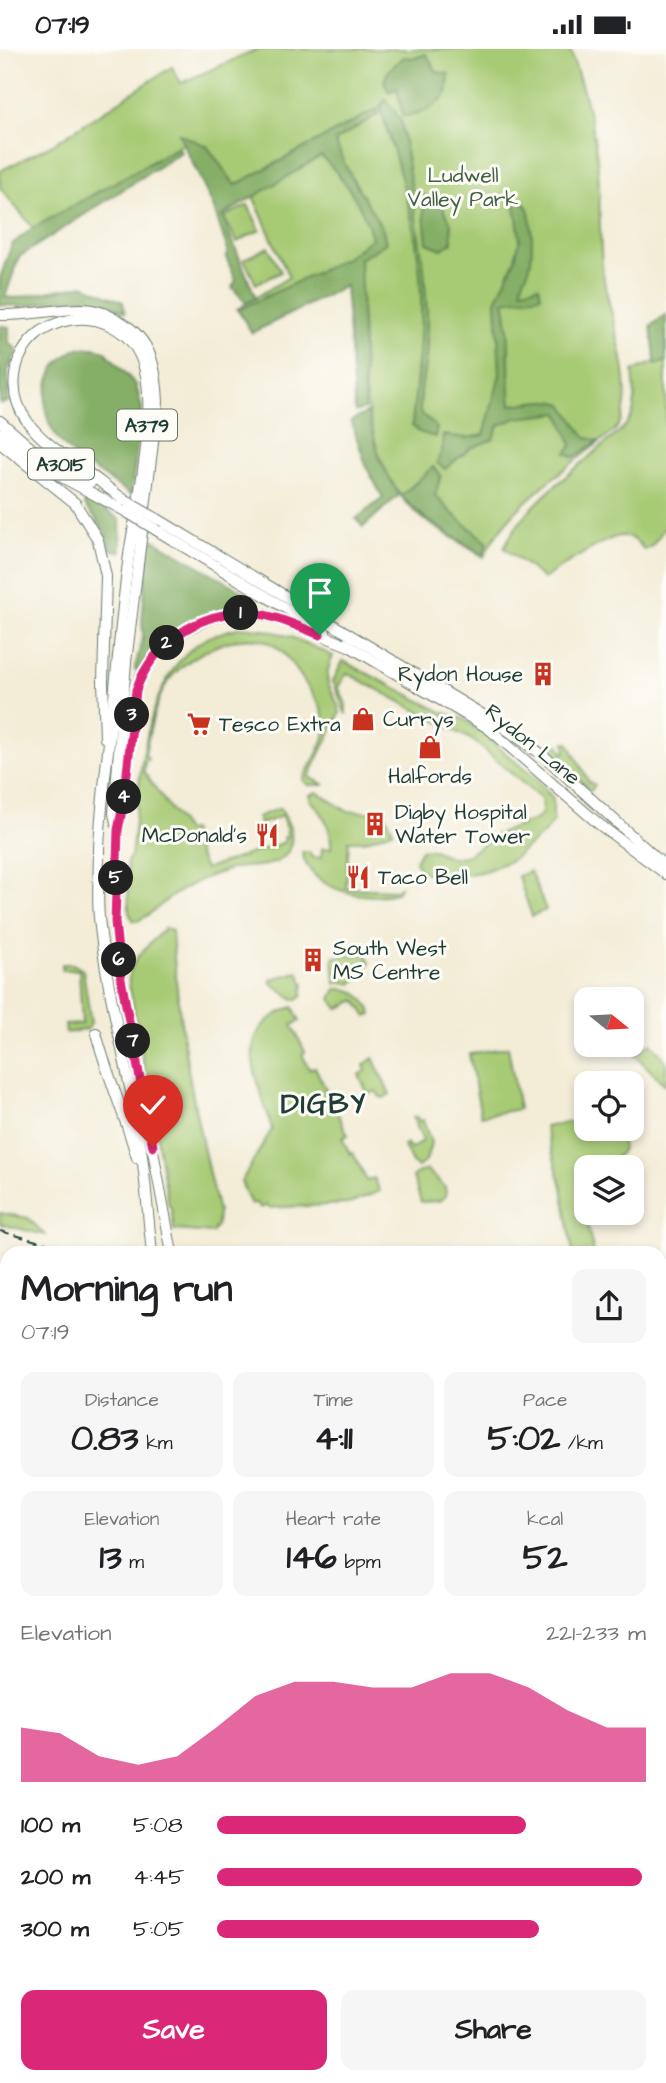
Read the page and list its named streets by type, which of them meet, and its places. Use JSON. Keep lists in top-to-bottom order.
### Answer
{
  "streets": {
    "main road": ["A379", "A3015", "Rydon Lane"]
  },
  "crossings": [
    ["A379", "A3015"],
    ["A379", "Rydon Lane"],
    ["A3015", "Rydon Lane"]
  ],
  "districts": ["DIGBY"],
  "parks": ["Ludwell Valley Park"],
  "places": {
    "building": ["Rydon House", "Digby Hospital Water Tower", "South West MS Centre"],
    "shop": ["Currys", "Halfords"],
    "supermarket": ["Tesco Extra"],
    "restaurant": ["McDonald's", "Taco Bell"]
  },
  "north": "right",
  "page": {
    "status": "07:19",
    "pins": [
      "1",
      "2",
      "3",
      "4",
      "5",
      "6",
      "7"
    ],
    "heading": ["Morning run", "07:19"],
    "stats": [
      ["Distance", "0.83 km"],
      ["Time", "4:11"],
      ["Pace", "5:02 /km"],
      ["Elevation", "13 m"],
      ["Heart rate", "146 bpm"],
      ["kcal", "52"]
    ],
    "chart": ["Elevation", "221–233 m"],
    "list": [
      {
        "name": "100 m",
        "note": "5:08"
      },
      {
        "name": "200 m",
        "note": "4:45"
      },
      {
        "name": "300 m",
        "note": "5:05"
      }
    ],
    "buttons": ["Save", "Share"]
  }
}
